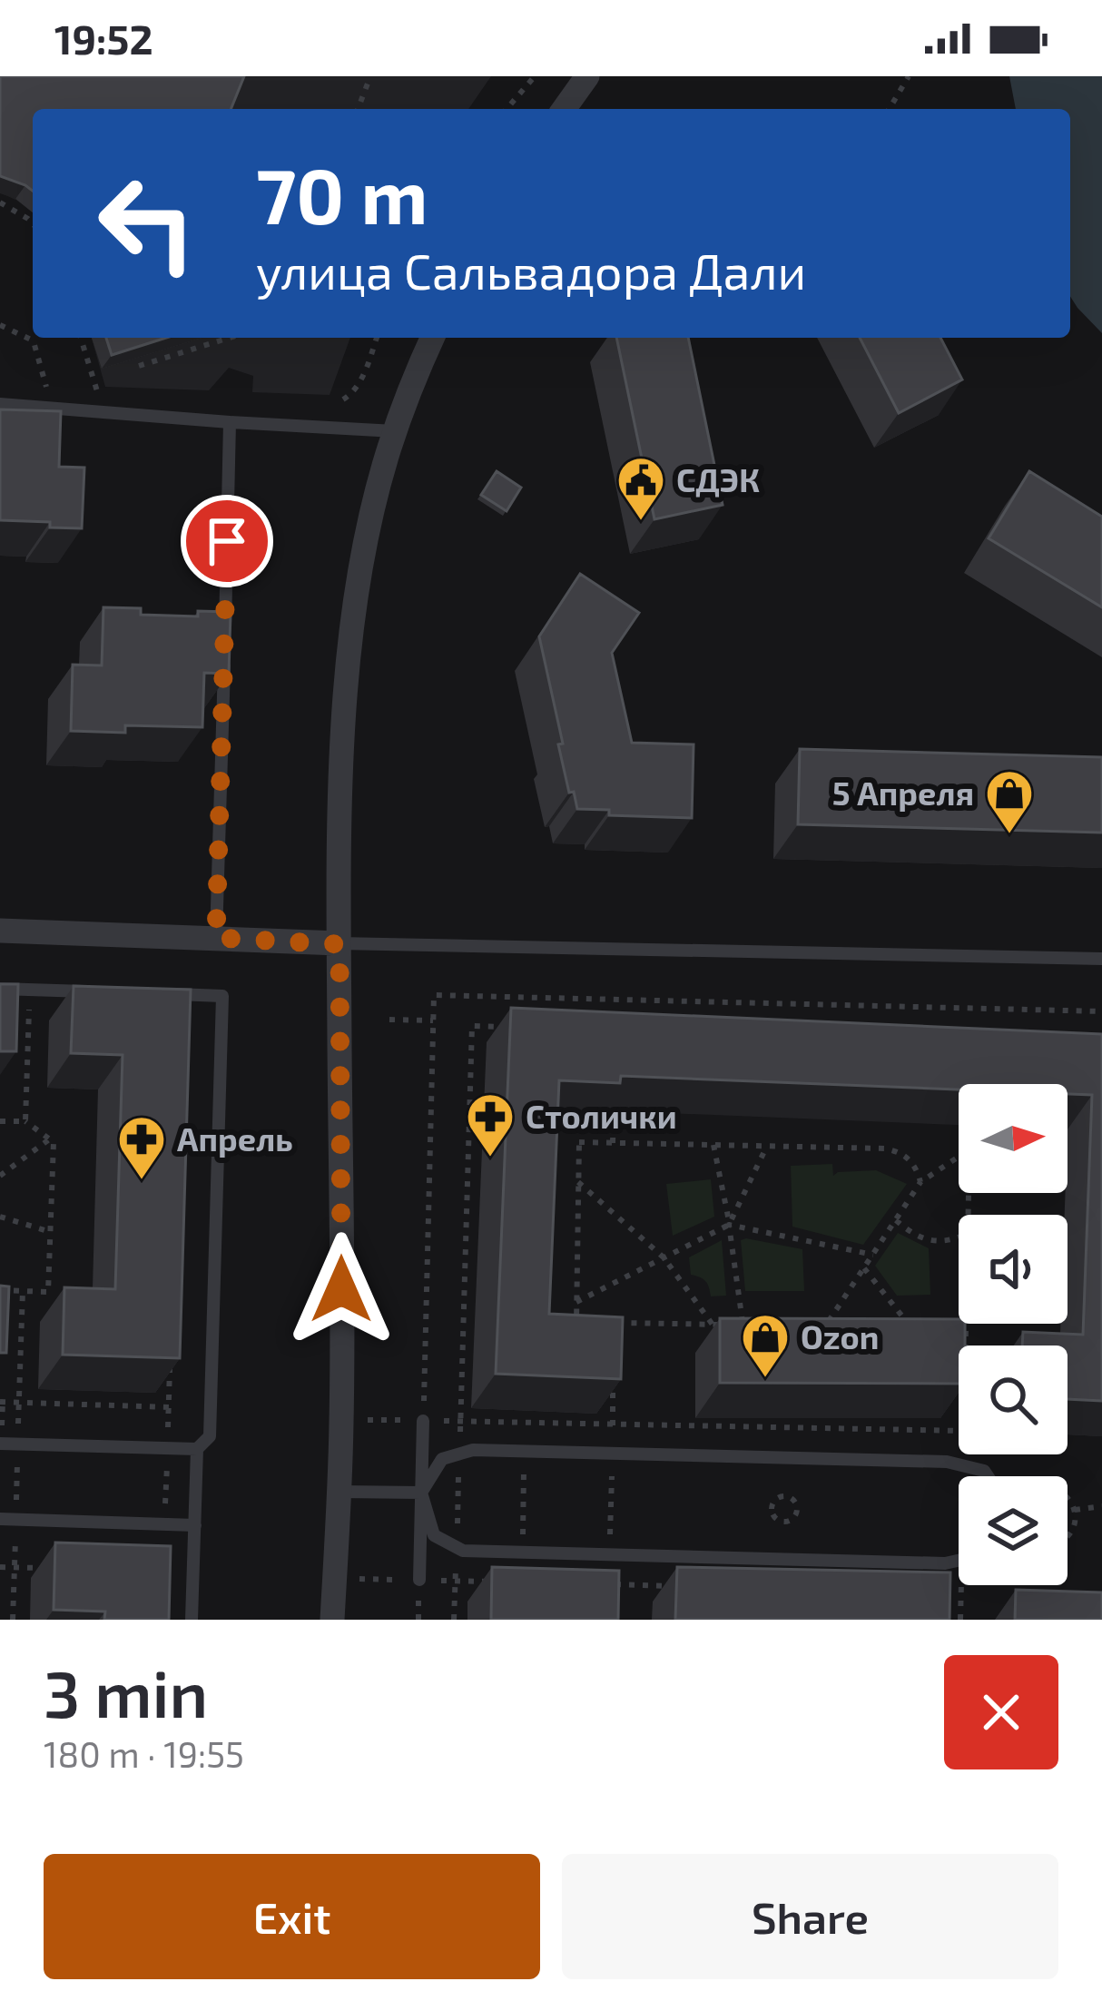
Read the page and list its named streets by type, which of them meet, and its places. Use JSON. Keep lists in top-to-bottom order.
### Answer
{
  "places": {
    "public building": ["СДЭК"],
    "shop": ["5 Апреля", "Ozon"],
    "pharmacy": ["Столички", "Апрель"]
  },
  "north": "right",
  "page": {
    "status": "19:52",
    "turn": ["70 m", "улица Сальвадора Дали"],
    "heading": ["3 min", "180 m · 19:55"],
    "buttons": ["Exit", "Share"]
  }
}
